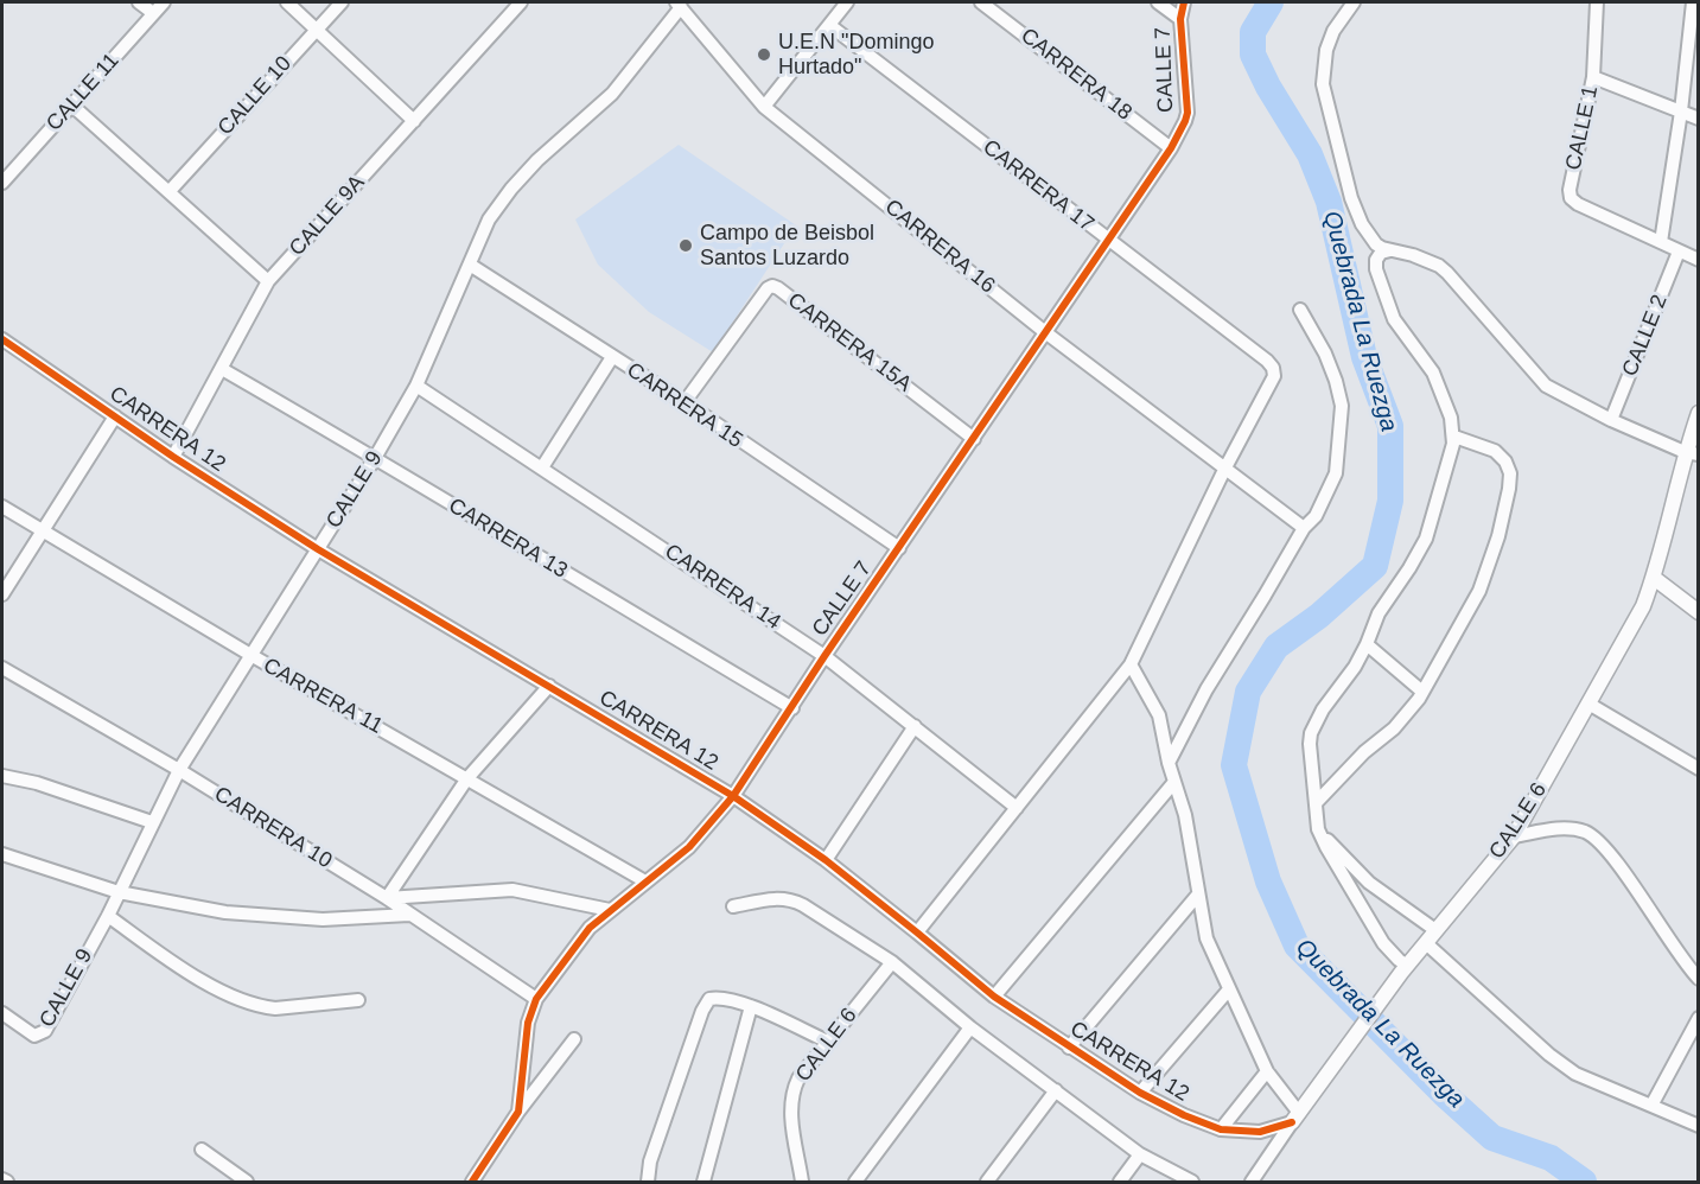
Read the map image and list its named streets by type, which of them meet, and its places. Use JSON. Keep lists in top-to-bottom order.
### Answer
{
  "streets": {
    "street": [
      "CALLE 7",
      "CARRERA 18",
      "CALLE 11",
      "CALLE 10",
      "CALLE 1",
      "CARRERA 17",
      "CALLE 9A",
      "CARRERA 16",
      "CALLE 2",
      "CARRERA 15A",
      "CARRERA 15",
      "CARRERA 12",
      "CALLE 9",
      "CARRERA 13",
      "CARRERA 14",
      "CARRERA 11",
      "CALLE 6",
      "CARRERA 10"
    ]
  },
  "crossings": [
    ["CALLE 7", "CARRERA 18"],
    ["CALLE 7", "CARRERA 17"],
    ["CALLE 7", "CARRERA 16"],
    ["CALLE 7", "CARRERA 15A"],
    ["CALLE 7", "CARRERA 15"],
    ["CALLE 7", "CARRERA 12"],
    ["CALLE 7", "CARRERA 13"],
    ["CALLE 7", "CARRERA 14"],
    ["CALLE 7", "CARRERA 11"],
    ["CALLE 7", "CARRERA 10"],
    ["CALLE 1", "CALLE 2"],
    ["CARRERA 17", "CARRERA 16"],
    ["CALLE 9A", "CARRERA 12"],
    ["CALLE 9A", "CARRERA 13"],
    ["CARRERA 16", "CALLE 9"],
    ["CARRERA 15A", "CARRERA 15"],
    ["CARRERA 15", "CALLE 9"],
    ["CARRERA 12", "CALLE 9"],
    ["CARRERA 12", "CALLE 6"],
    ["CALLE 9", "CARRERA 13"],
    ["CALLE 9", "CARRERA 14"],
    ["CALLE 9", "CARRERA 11"],
    ["CALLE 9", "CARRERA 10"]
  ],
  "water": ["Quebrada La Ruezga"],
  "places": ["U.E.N \"Domingo Hurtado\"", "Campo de Beisbol Santos Luzardo"]
}
